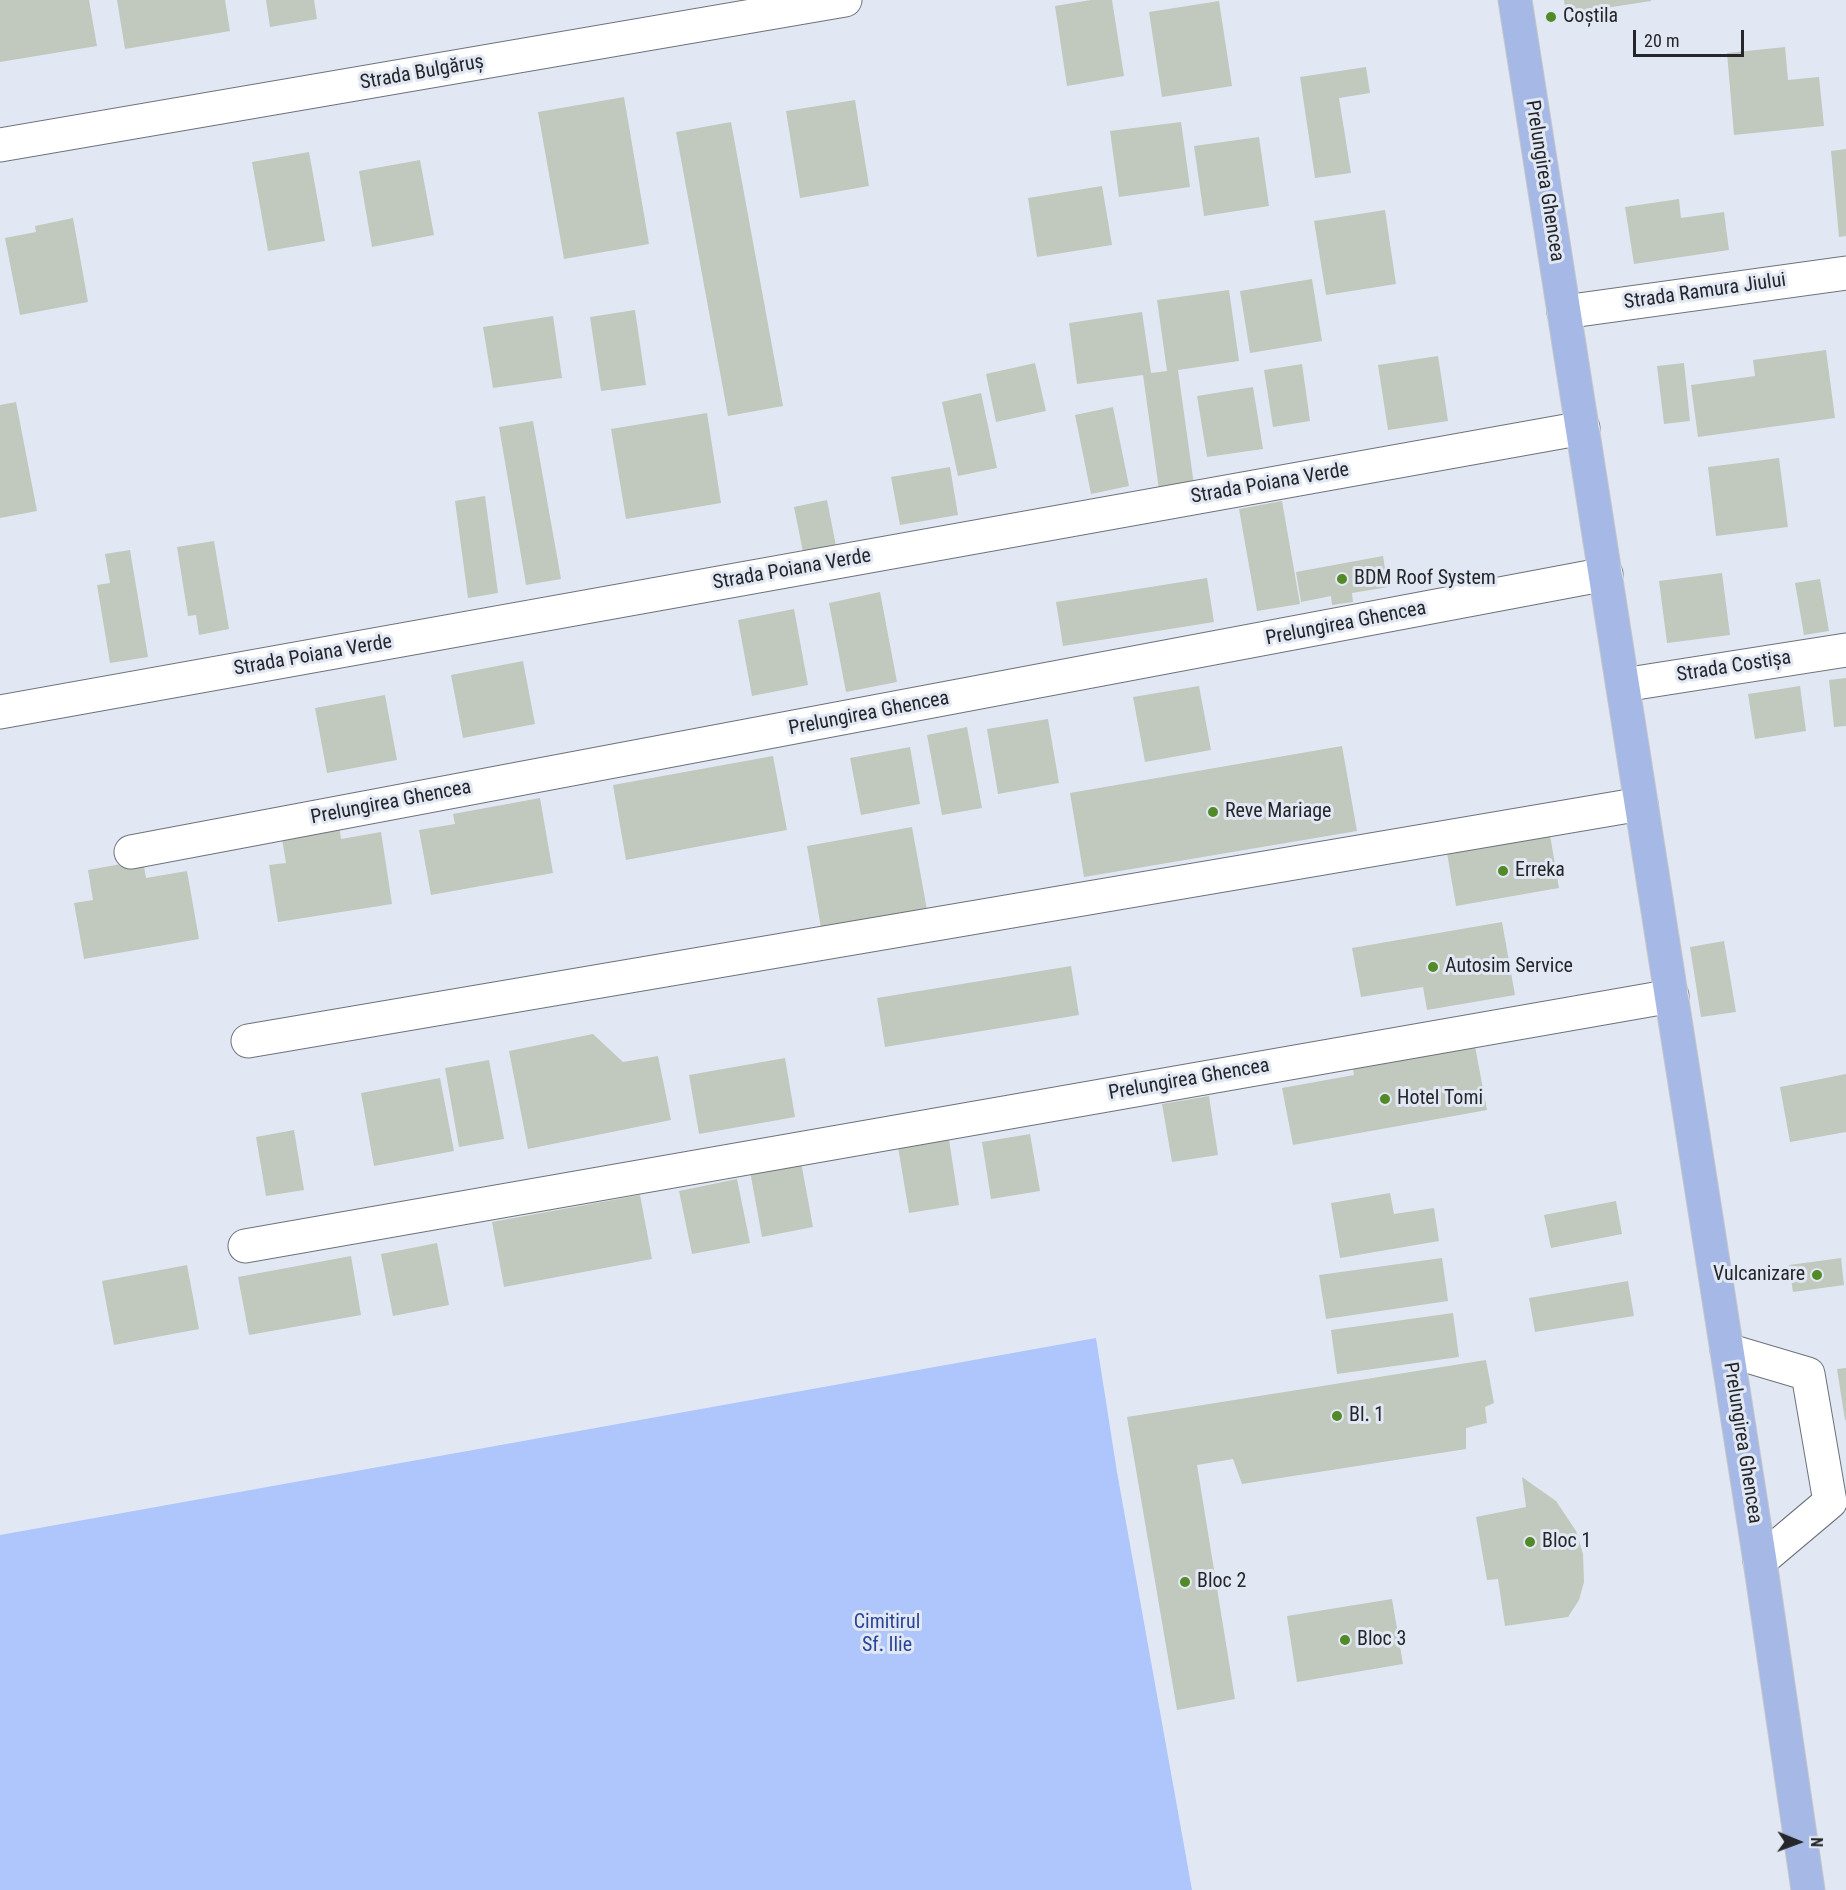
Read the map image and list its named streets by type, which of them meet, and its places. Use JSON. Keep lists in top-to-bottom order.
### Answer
{
  "streets": {
    "main road": ["Prelungirea Ghencea"],
    "street": [
      "Strada Bulgăruș",
      "Strada Ramura Jiului",
      "Strada Poiana Verde",
      "Strada Costișa"
    ]
  },
  "crossings": [
    ["Prelungirea Ghencea", "Strada Ramura Jiului"],
    ["Prelungirea Ghencea", "Strada Poiana Verde"],
    ["Prelungirea Ghencea", "Strada Costișa"]
  ],
  "parks": ["Cimitirul Sf. Ilie"],
  "places": [
    "Coștila",
    "BDM Roof System",
    "Reve Mariage",
    "Erreka",
    "Autosim Service",
    "Hotel Tomi",
    "Vulcanizare",
    "Bl. 1",
    "Bloc 1",
    "Bloc 2",
    "Bloc 3"
  ],
  "scale_bar": "20 m",
  "north": "right"
}
